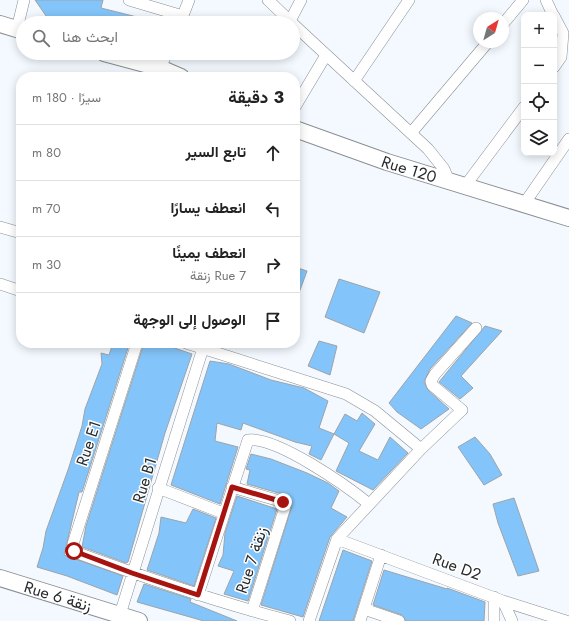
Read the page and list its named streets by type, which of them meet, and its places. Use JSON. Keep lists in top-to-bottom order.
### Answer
{
  "streets": {
    "street": [
      "Rue 120",
      "Rue E1",
      "Rue B1",
      "Rue 7 زنقة",
      "Rue D2",
      "Rue 6 زنقة"
    ]
  },
  "crossings": [
    ["Rue E1", "Rue B1"],
    ["Rue B1", "Rue 6 زنقة"]
  ],
  "north": "top right",
  "page": {
    "map_buttons": ["+", "−"],
    "search": "ابحث هنا",
    "heading": ["3 دقيقة", "سيرًا · 180 m"],
    "list": [
      ["تابع السير", "80 m"],
      ["انعطف يسارًا", "70 m"],
      ["انعطف يمينًا", "Rue 7 زنقة", "30 m"],
      "الوصول إلى الوجهة"
    ]
  }
}
